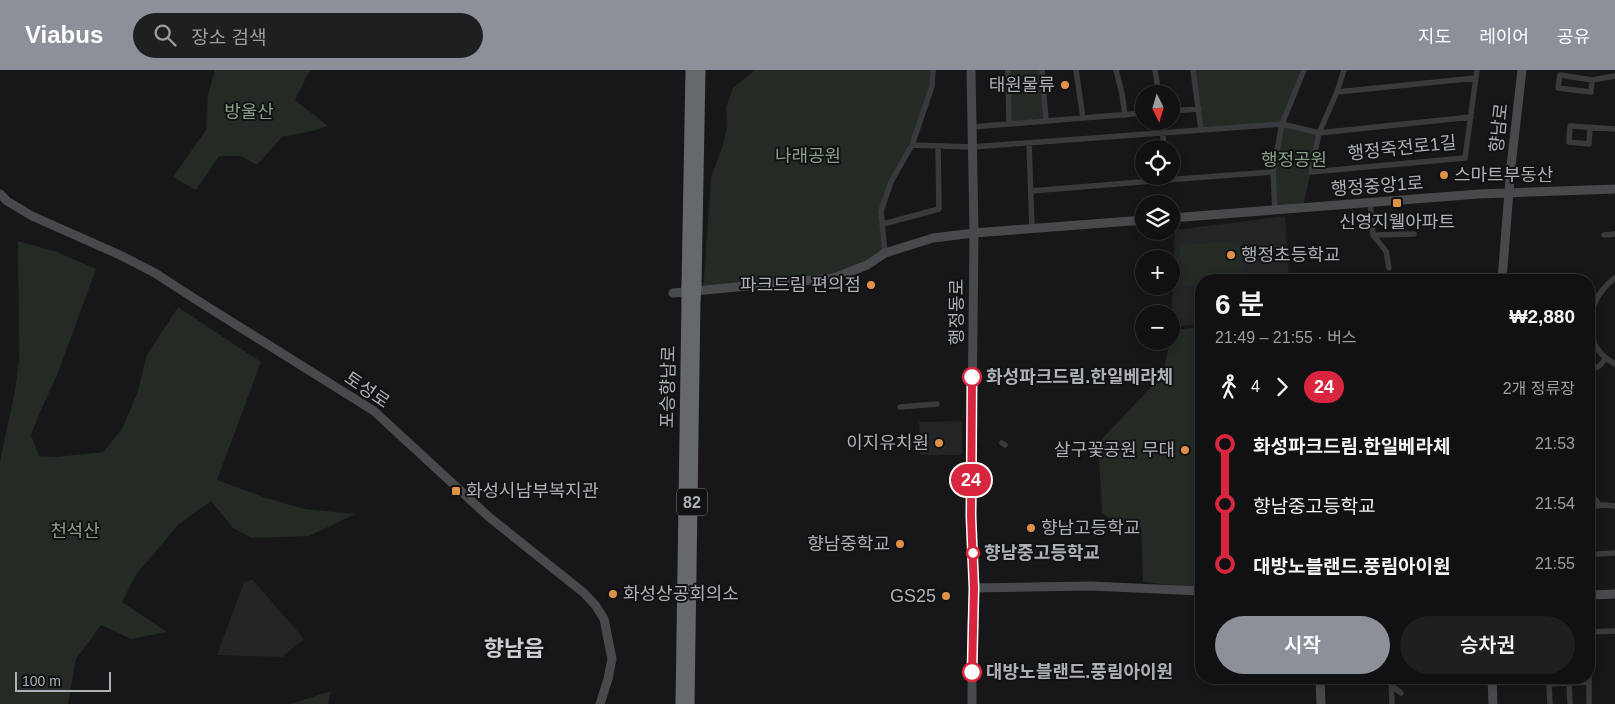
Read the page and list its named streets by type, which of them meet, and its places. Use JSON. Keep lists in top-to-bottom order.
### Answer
{
  "streets": {
    "highway": ["포승향남로", "82"],
    "street": [
      "향남로",
      "행정죽전로1길",
      "행정중앙1로",
      "행정동로",
      "토성로"
    ]
  },
  "crossings": [
    ["향남로", "행정중앙1로"]
  ],
  "districts": ["향남읍"],
  "parks": [
    "방울산",
    "나래공원",
    "행정공원",
    "천석산"
  ],
  "places": {
    "other": [
      "태원물류",
      "스마트부동산",
      "행정초등학교",
      "파크드림 편의점",
      "화성파크드림.한일베라체",
      "이지유치원",
      "살구꽃공원 무대",
      "향남고등학교",
      "향남중학교",
      "향남중고등학교",
      "화성상공회의소",
      "GS25",
      "대방노블랜드.풍림아이원"
    ],
    "transit": ["신영지웰아파트", "화성시남부복지관"]
  },
  "lines": ["bus line 24"],
  "scale_bar": "100 m",
  "north": "bottom",
  "page": {
    "header": "Viabus",
    "search": "장소 검색",
    "nav": ["지도", "레이어", "공유"],
    "on_map": "24",
    "map_buttons": ["+", "−"],
    "heading": ["6 분", "21:49 – 21:55 · 버스", "₩2,880"],
    "legs": ["4", "24", "2개 정류장"],
    "list": [
      {
        "name": "화성파크드림.한일베라체",
        "value": "21:53"
      },
      {
        "name": "향남중고등학교",
        "value": "21:54"
      },
      {
        "name": "대방노블랜드.풍림아이원",
        "value": "21:55"
      }
    ],
    "buttons": ["시작", "승차권"],
    "scale": "100 m"
  }
}
